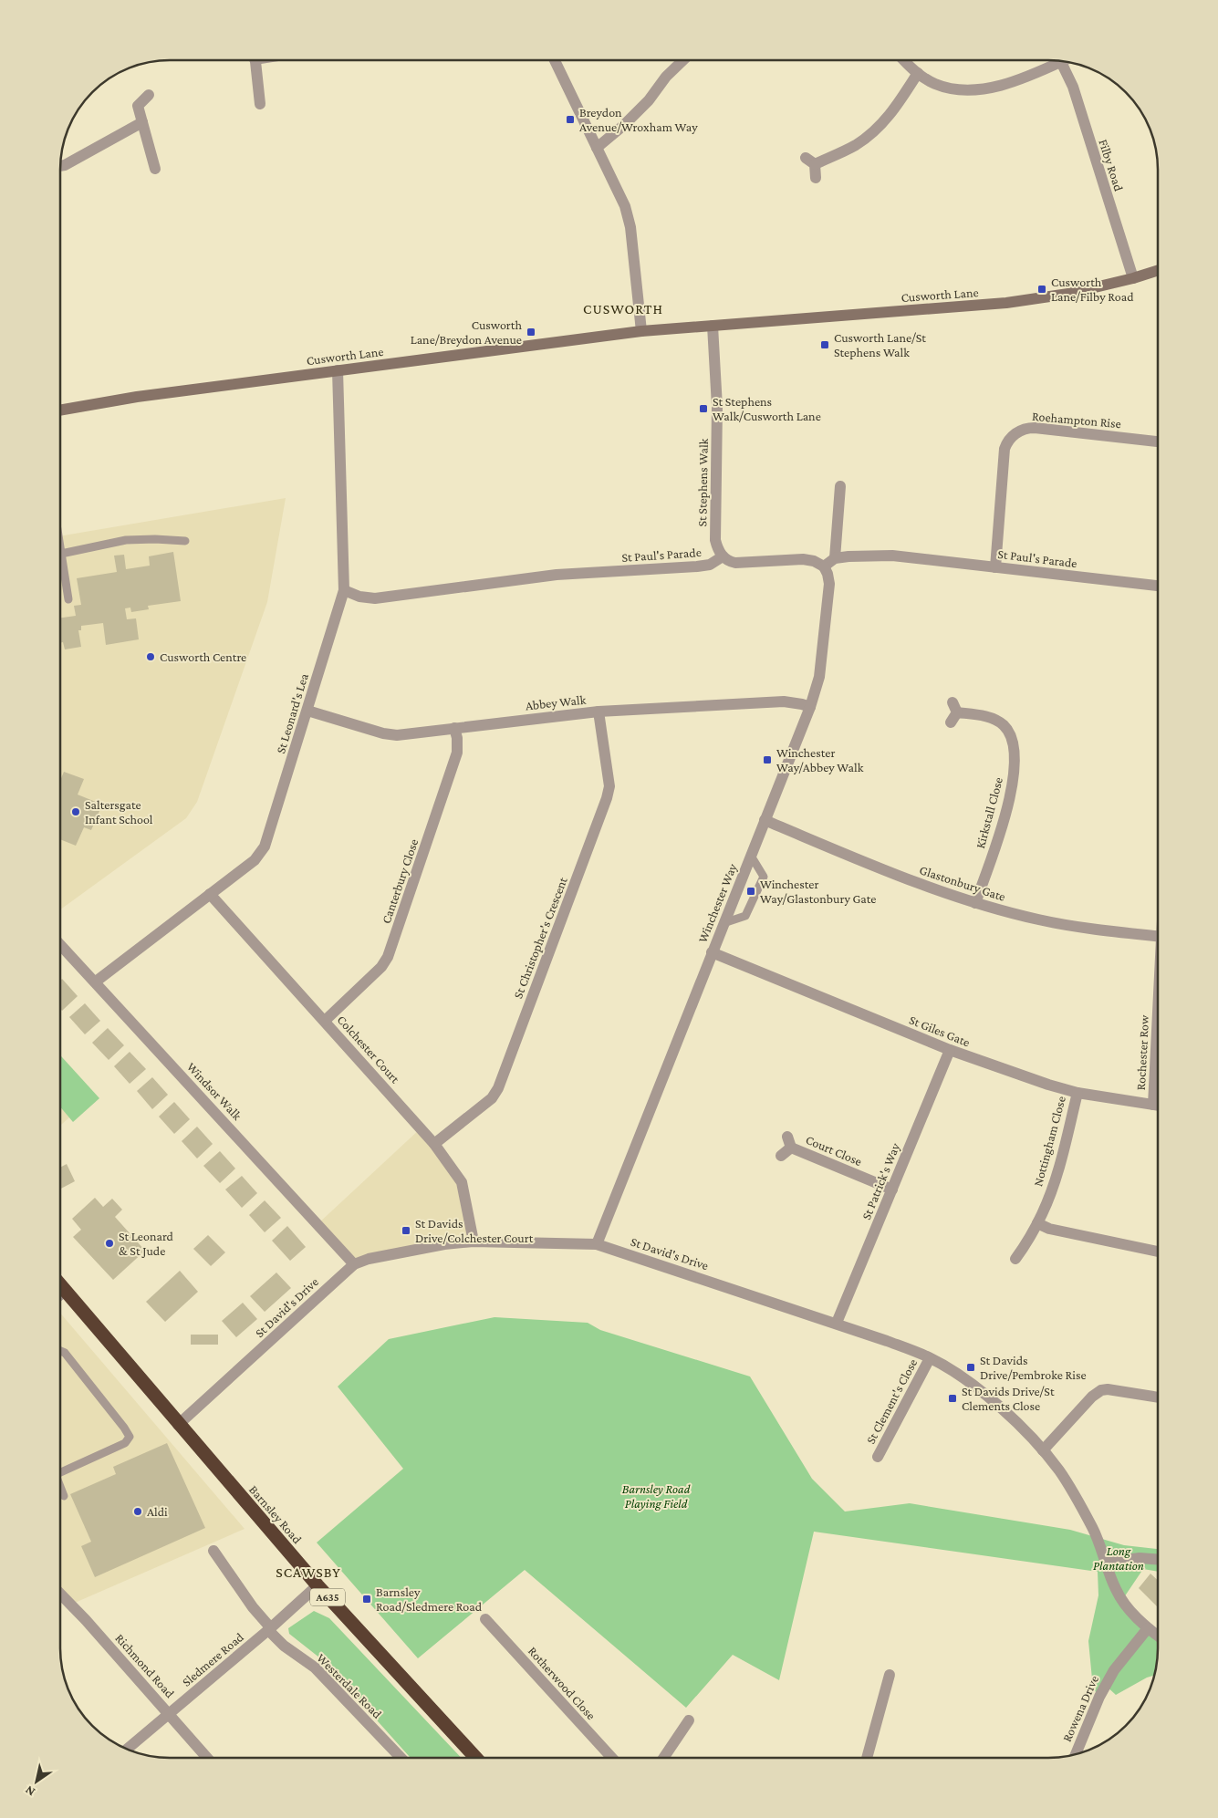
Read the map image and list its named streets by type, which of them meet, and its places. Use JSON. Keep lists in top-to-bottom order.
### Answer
{
  "streets": {
    "highway": ["Barnsley Road", "A635"],
    "street": [
      "Filby Road",
      "Cusworth Lane",
      "Roehampton Rise",
      "St Stephens Walk",
      "St Paul's Parade",
      "Abbey Walk",
      "St Leonard's Lea",
      "Kirkstall Close",
      "Canterbury Close",
      "Glastonbury Gate",
      "Winchester Way",
      "St Christopher's Crescent",
      "St Giles Gate",
      "Colchester Court",
      "Rochester Row",
      "Windsor Walk",
      "Nottingham Close",
      "Court Close",
      "St Patrick's Way",
      "St David's Drive",
      "St Clement's Close",
      "Sledmere Road",
      "Richmond Road",
      "Rotherwood Close",
      "Westerdale Road",
      "Rowena Drive"
    ]
  },
  "crossings": [
    ["Filby Road", "Cusworth Lane"],
    ["Cusworth Lane", "St Stephens Walk"],
    ["Cusworth Lane", "St Leonard's Lea"],
    ["Roehampton Rise", "St Paul's Parade"],
    ["St Stephens Walk", "St Paul's Parade"],
    ["St Paul's Parade", "St Leonard's Lea"],
    ["Abbey Walk", "St Leonard's Lea"],
    ["Abbey Walk", "Canterbury Close"],
    ["Abbey Walk", "Winchester Way"],
    ["Abbey Walk", "St Christopher's Crescent"],
    ["St Leonard's Lea", "Colchester Court"],
    ["St Leonard's Lea", "Windsor Walk"],
    ["Kirkstall Close", "Glastonbury Gate"],
    ["Canterbury Close", "Colchester Court"],
    ["Glastonbury Gate", "Winchester Way"],
    ["Winchester Way", "St Giles Gate"],
    ["Winchester Way", "St David's Drive"],
    ["St Christopher's Crescent", "Colchester Court"],
    ["St Giles Gate", "Rochester Row"],
    ["St Giles Gate", "Nottingham Close"],
    ["St Giles Gate", "St Patrick's Way"],
    ["Colchester Court", "St David's Drive"],
    ["Windsor Walk", "St David's Drive"],
    ["Court Close", "St Patrick's Way"],
    ["St Patrick's Way", "St David's Drive"],
    ["St David's Drive", "St Clement's Close"],
    ["St David's Drive", "Barnsley Road"],
    ["St David's Drive", "Rowena Drive"],
    ["Barnsley Road", "Sledmere Road"],
    ["Sledmere Road", "Richmond Road"],
    ["Sledmere Road", "Westerdale Road"]
  ],
  "districts": ["CUSWORTH", "SCAWSBY"],
  "parks": ["Barnsley Road Playing Field", "Long Plantation"],
  "places": {
    "transit": [
      "Breydon Avenue/Wroxham Way",
      "Cusworth Lane/Filby Road",
      "Cusworth Lane/Breydon Avenue",
      "Cusworth Lane/St Stephens Walk",
      "St Stephens Walk/Cusworth Lane",
      "Winchester Way/Abbey Walk",
      "Winchester Way/Glastonbury Gate",
      "St Davids Drive/Colchester Court",
      "St Davids Drive/Pembroke Rise",
      "St Davids Drive/St Clements Close",
      "Barnsley Road/Sledmere Road"
    ],
    "other": [
      "Cusworth Centre",
      "Saltersgate Infant School",
      "St Leonard & St Jude",
      "Aldi"
    ]
  },
  "north": "bottom left"
}
